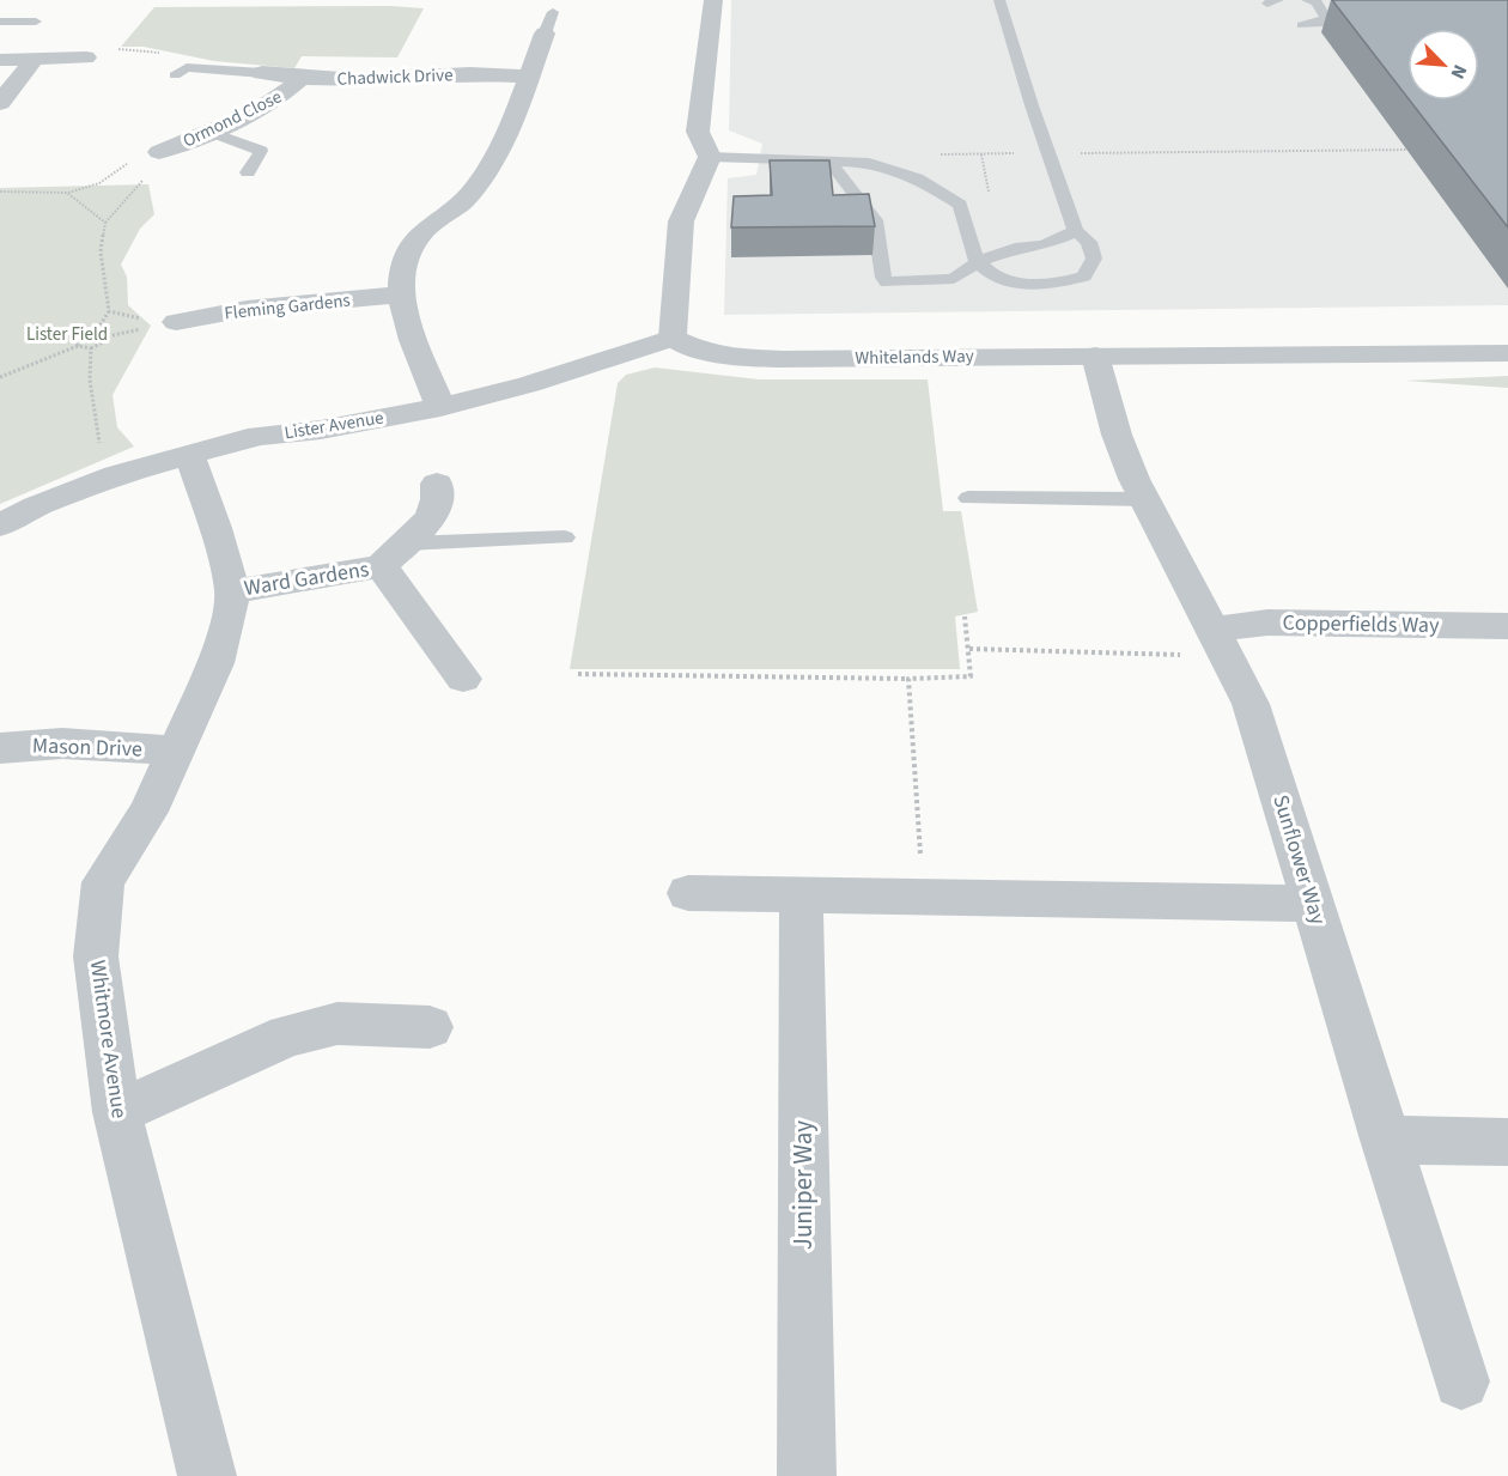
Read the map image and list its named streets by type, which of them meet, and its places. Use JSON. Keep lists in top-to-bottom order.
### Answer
{
  "streets": {
    "street": [
      "Chadwick Drive",
      "Ormond Close",
      "Fleming Gardens",
      "Whitelands Way",
      "Lister Avenue",
      "Ward Gardens",
      "Copperfields Way",
      "Mason Drive",
      "Sunflower Way",
      "Whitmore Avenue",
      "Juniper Way"
    ]
  },
  "crossings": [
    ["Chadwick Drive", "Ormond Close"],
    ["Whitelands Way", "Lister Avenue"],
    ["Whitelands Way", "Sunflower Way"],
    ["Lister Avenue", "Whitmore Avenue"],
    ["Ward Gardens", "Whitmore Avenue"],
    ["Copperfields Way", "Sunflower Way"],
    ["Mason Drive", "Whitmore Avenue"]
  ],
  "parks": ["Lister Field"],
  "north": "bottom right"
}
